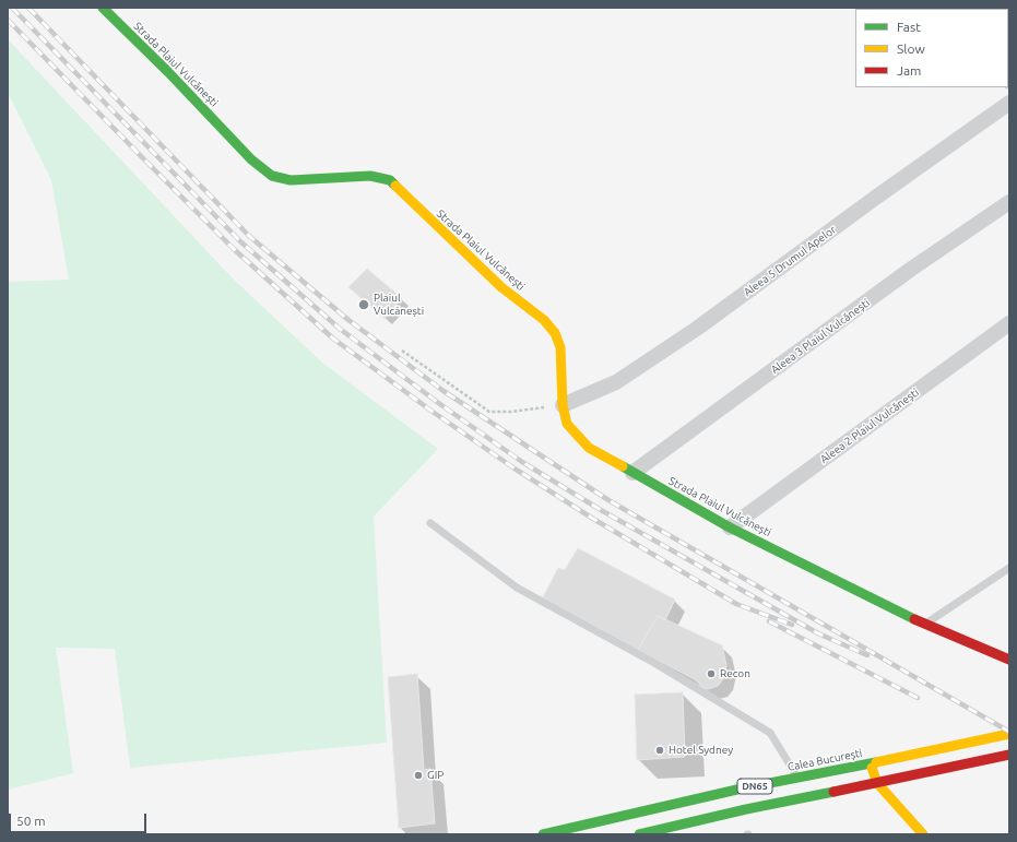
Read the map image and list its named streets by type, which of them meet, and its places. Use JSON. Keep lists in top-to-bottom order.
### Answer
{
  "streets": {
    "street": [
      "Strada Plaiul Vulcănești",
      "Aleea 5 Drumul Apelor",
      "Aleea 3 Plaiul Vulcănești",
      "Aleea 2 Plaiul Vulcănești",
      "Calea București",
      "DN65"
    ]
  },
  "crossings": [
    ["Strada Plaiul Vulcănești", "Aleea 5 Drumul Apelor"],
    ["Strada Plaiul Vulcănești", "Aleea 3 Plaiul Vulcănești"],
    ["Strada Plaiul Vulcănești", "Aleea 2 Plaiul Vulcănești"]
  ],
  "places": [
    "Plaiul Vulcănești",
    "Recon",
    "Hotel Sydney",
    "GIP"
  ],
  "legend": ["Fast", "Slow", "Jam"],
  "scale_bar": "50 m"
}
